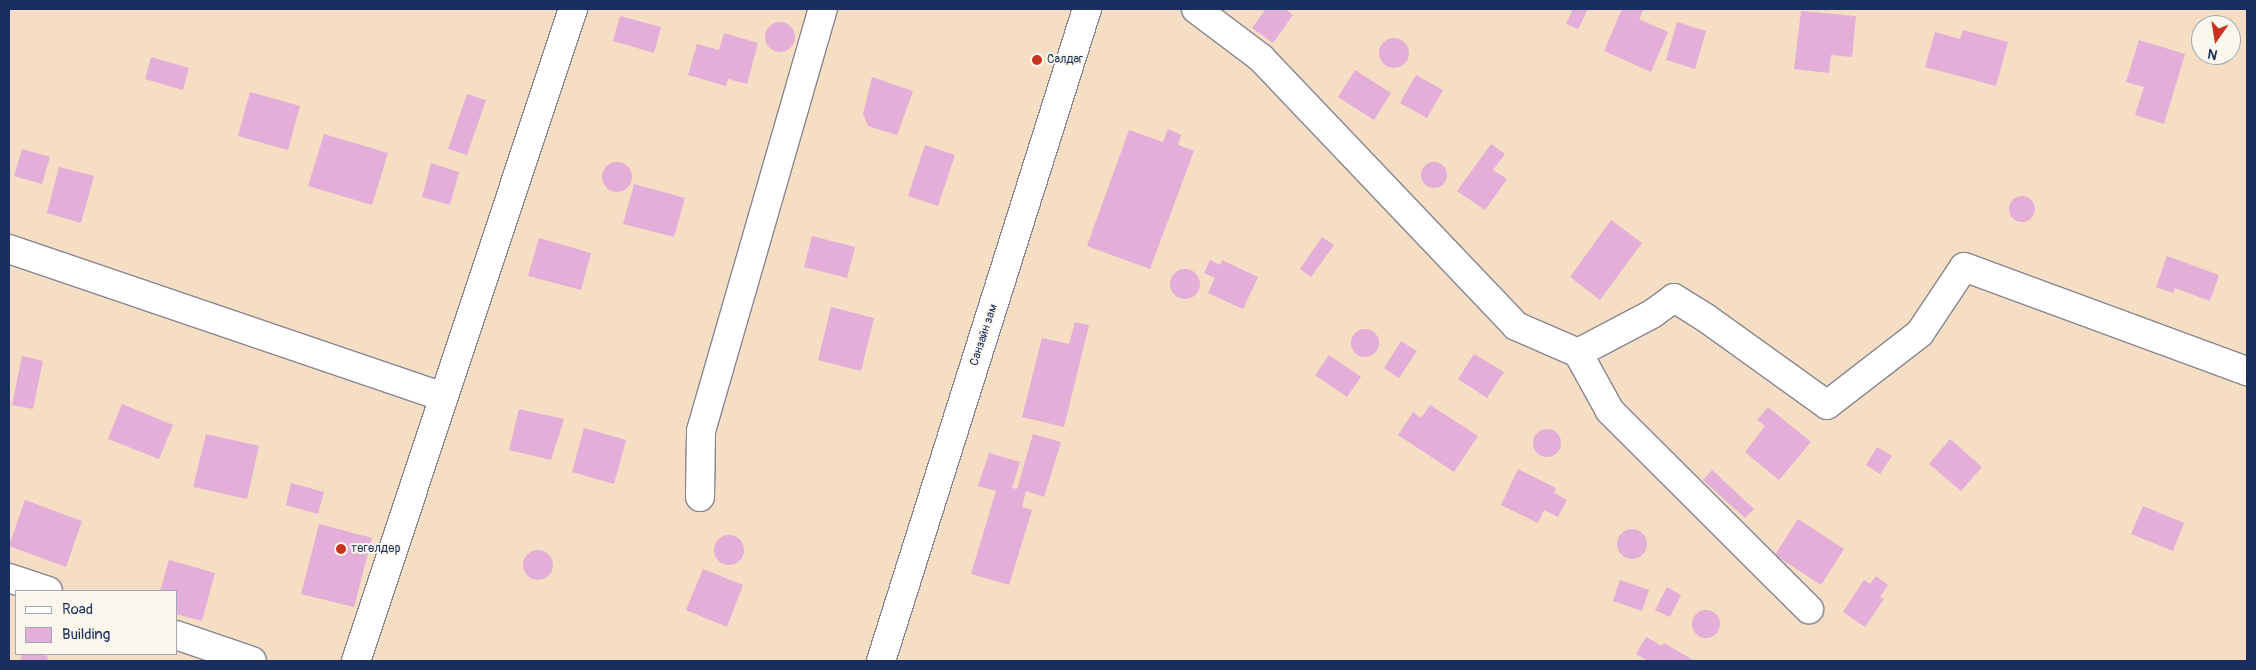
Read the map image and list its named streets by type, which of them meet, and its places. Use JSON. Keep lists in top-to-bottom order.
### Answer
{
  "streets": {
    "street": ["Санзайн зам"]
  },
  "places": ["Салдаг", "төгөлдөр"],
  "legend": ["Road", "Building"],
  "north": "bottom"
}
